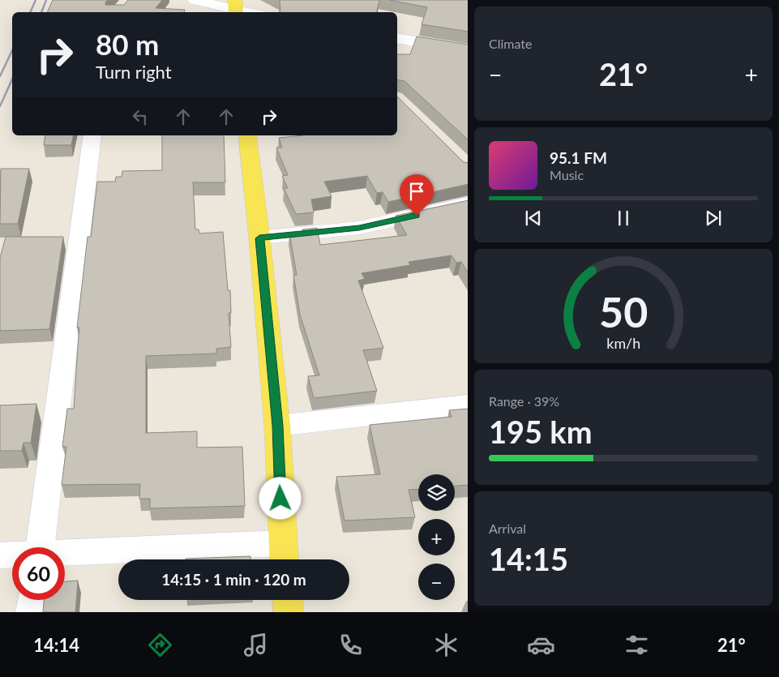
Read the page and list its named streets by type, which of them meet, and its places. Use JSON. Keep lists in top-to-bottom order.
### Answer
{
  "page": {
    "tile": [
      "Climate",
      ["Range · 39%", "195 km"],
      ["Arrival", "14:15"]
    ],
    "turn": ["80 m", "Turn right"],
    "heat": ["−", "21°", "+"],
    "song": ["95.1 FM", "Music"],
    "map_buttons": ["+", "−"],
    "limit": "60",
    "trip": "14:15 · 1 min · 120 m",
    "tabs": ["14:14", "21°"],
    "gauge": ["50", "km/h"]
  }
}
